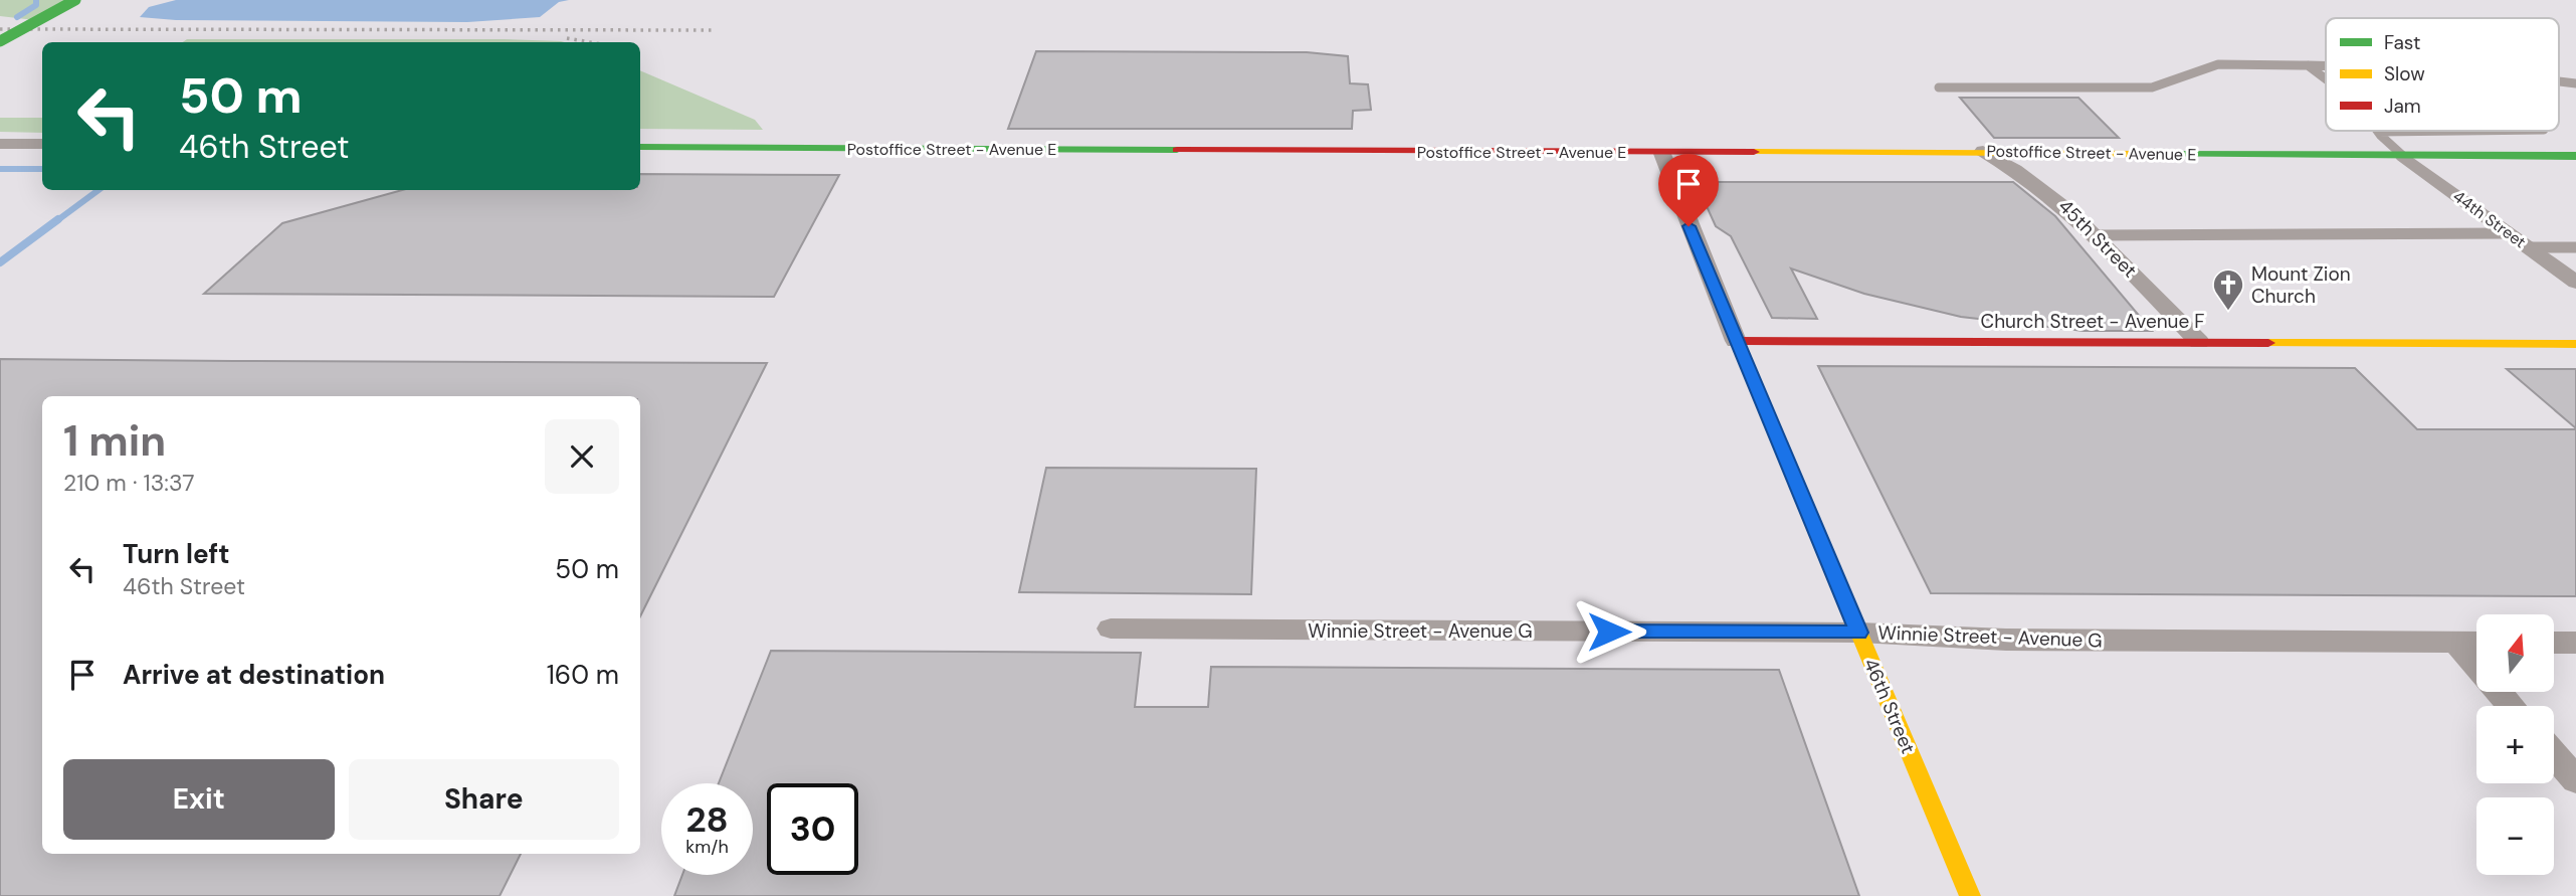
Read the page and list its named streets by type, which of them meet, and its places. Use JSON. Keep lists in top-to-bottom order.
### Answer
{
  "streets": {
    "street": [
      "Postoffice Street - Avenue E",
      "44th Street",
      "45th Street",
      "Church Street - Avenue F",
      "Winnie Street - Avenue G",
      "46th Street"
    ]
  },
  "crossings": [
    ["Postoffice Street - Avenue E", "44th Street"],
    ["Postoffice Street - Avenue E", "45th Street"],
    ["Postoffice Street - Avenue E", "46th Street"],
    ["45th Street", "Church Street - Avenue F"],
    ["Church Street - Avenue F", "46th Street"],
    ["Winnie Street - Avenue G", "46th Street"]
  ],
  "places": {
    "church": ["Mount Zion Church"]
  },
  "legend": ["Fast", "Slow", "Jam"],
  "north": "top",
  "page": {
    "turn": ["50 m", "46th Street"],
    "heading": ["1 min", "210 m · 13:37"],
    "list": [
      {
        "name": "Turn left",
        "note": "46th Street",
        "value": "50 m"
      },
      {
        "name": "Arrive at destination",
        "value": "160 m"
      }
    ],
    "map_buttons": ["+", "−"],
    "buttons": ["Exit", "Share"],
    "speed": "28 km/h",
    "limit": "30"
  }
}
